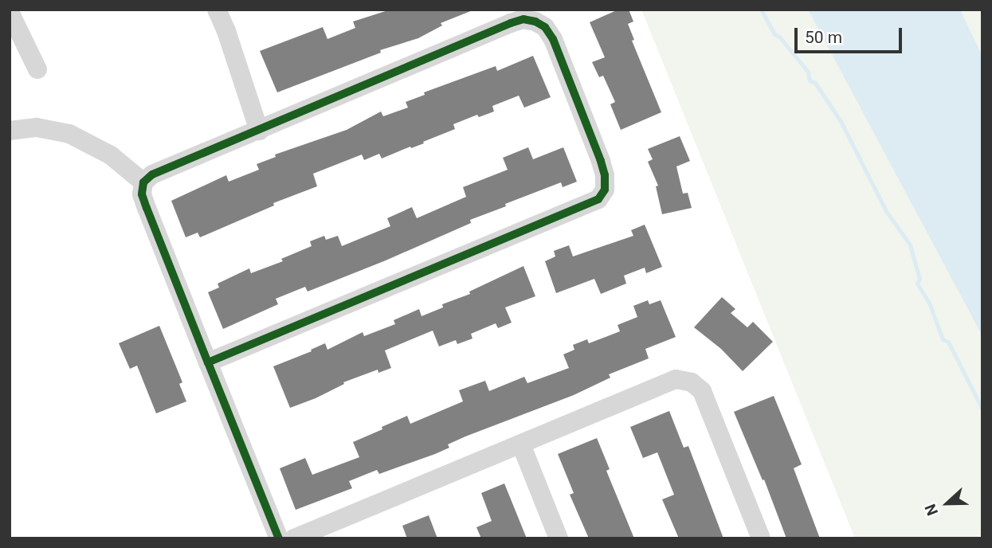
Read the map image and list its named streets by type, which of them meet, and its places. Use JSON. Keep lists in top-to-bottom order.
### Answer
{
  "scale_bar": "50 m",
  "north": "left"
}
